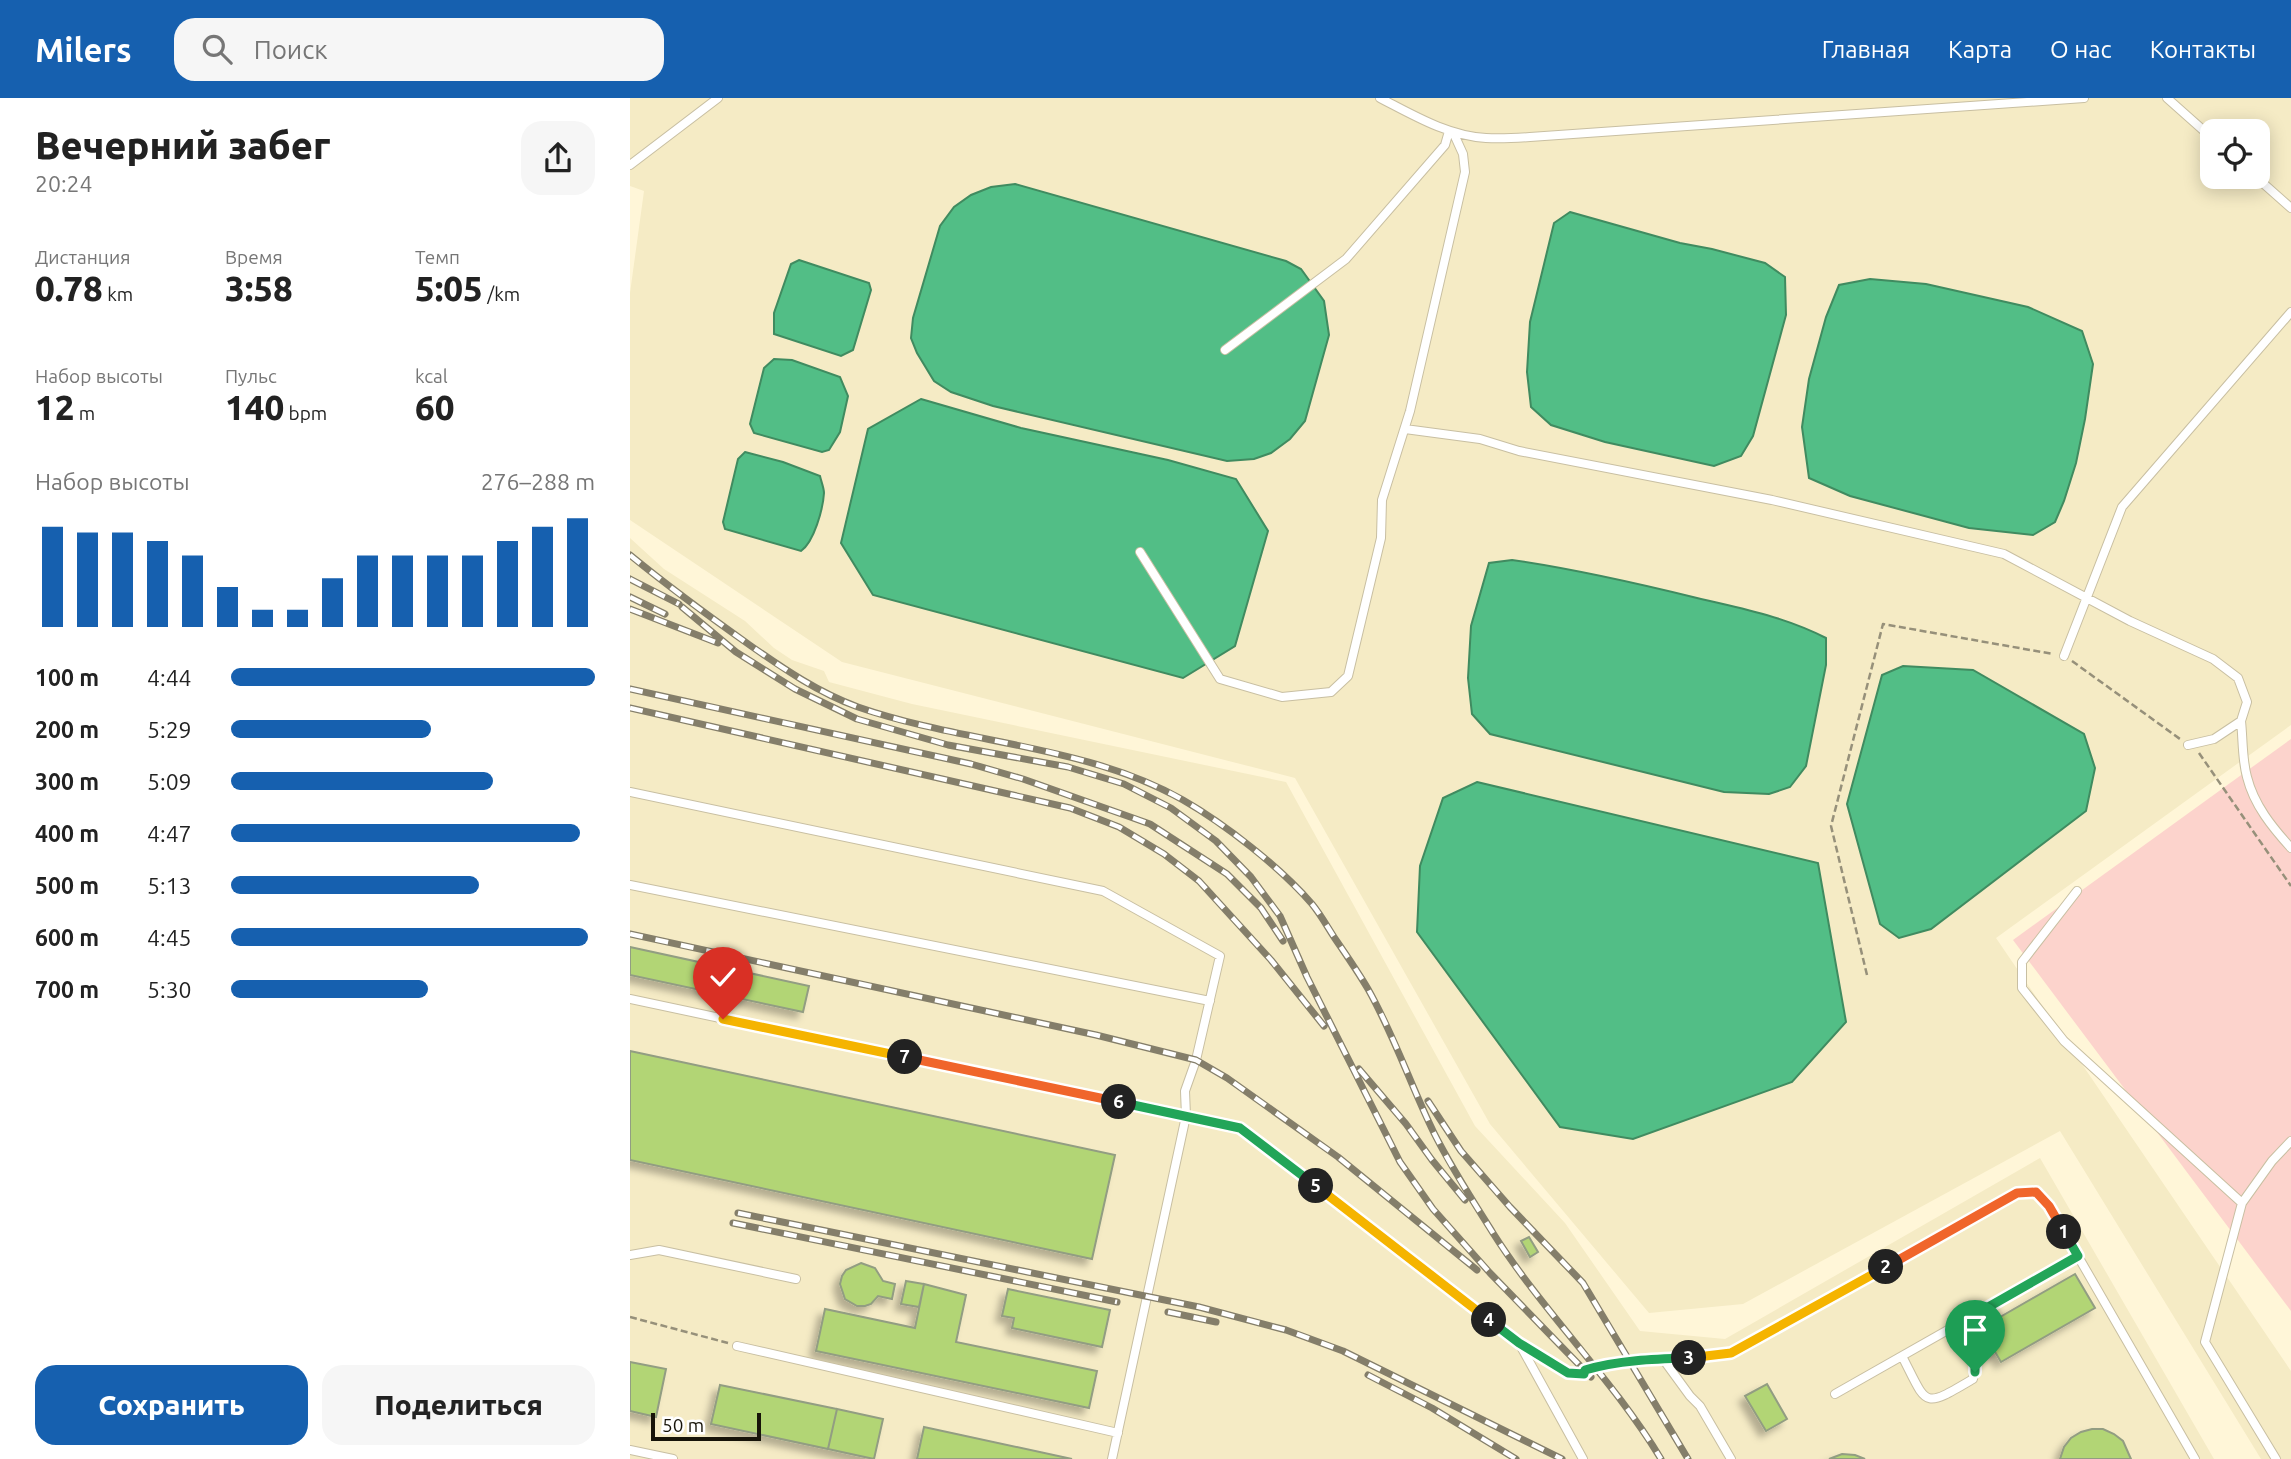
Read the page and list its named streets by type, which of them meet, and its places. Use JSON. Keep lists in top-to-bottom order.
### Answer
{
  "scale_bar": "50 m",
  "page": {
    "header": "Milers",
    "search": "Поиск",
    "nav": [
      "Главная",
      "Карта",
      "О нас",
      "Контакты"
    ],
    "heading": ["Вечерний забег", "20:24"],
    "stats": [
      ["Дистанция", "0.78 km"],
      ["Время", "3:58"],
      ["Темп", "5:05 /km"],
      ["Набор высоты", "12 m"],
      ["Пульс", "140 bpm"],
      ["kcal", "60"]
    ],
    "chart": ["Набор высоты", "276–288 m"],
    "list": [
      {
        "name": "100 m",
        "note": "4:44"
      },
      {
        "name": "200 m",
        "note": "5:29"
      },
      {
        "name": "300 m",
        "note": "5:09"
      },
      {
        "name": "400 m",
        "note": "4:47"
      },
      {
        "name": "500 m",
        "note": "5:13"
      },
      {
        "name": "600 m",
        "note": "4:45"
      },
      {
        "name": "700 m",
        "note": "5:30"
      }
    ],
    "pins": [
      "7",
      "6",
      "5",
      "1",
      "2",
      "4",
      "3"
    ],
    "buttons": ["Сохранить", "Поделиться"],
    "scale": "50 m"
  }
}
